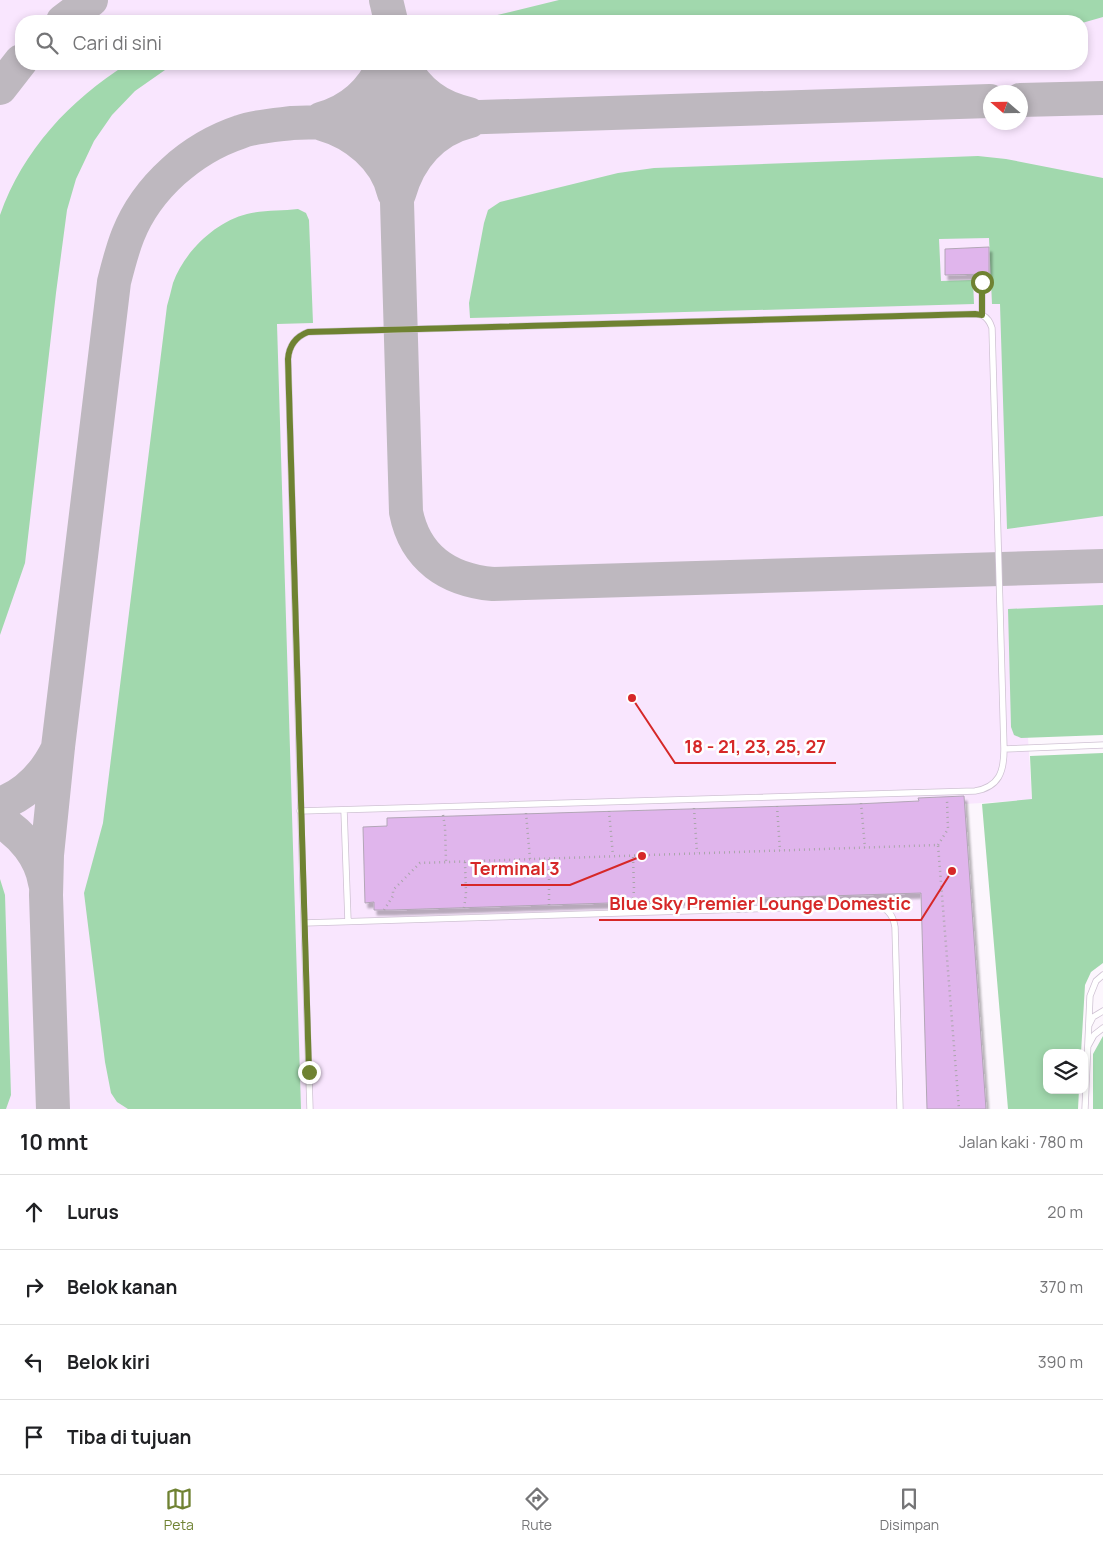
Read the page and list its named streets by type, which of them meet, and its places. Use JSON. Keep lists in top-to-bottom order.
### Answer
{
  "places": ["18 - 21, 23, 25, 27", "Terminal 3", "Blue Sky Premier Lounge Domestic"],
  "north": "left",
  "page": {
    "search": "Cari di sini",
    "heading": ["10 mnt", "Jalan kaki · 780 m"],
    "list": [
      ["Lurus", "20 m"],
      ["Belok kanan", "370 m"],
      ["Belok kiri", "390 m"],
      "Tiba di tujuan"
    ],
    "nav": ["Peta", "Rute", "Disimpan"]
  }
}
